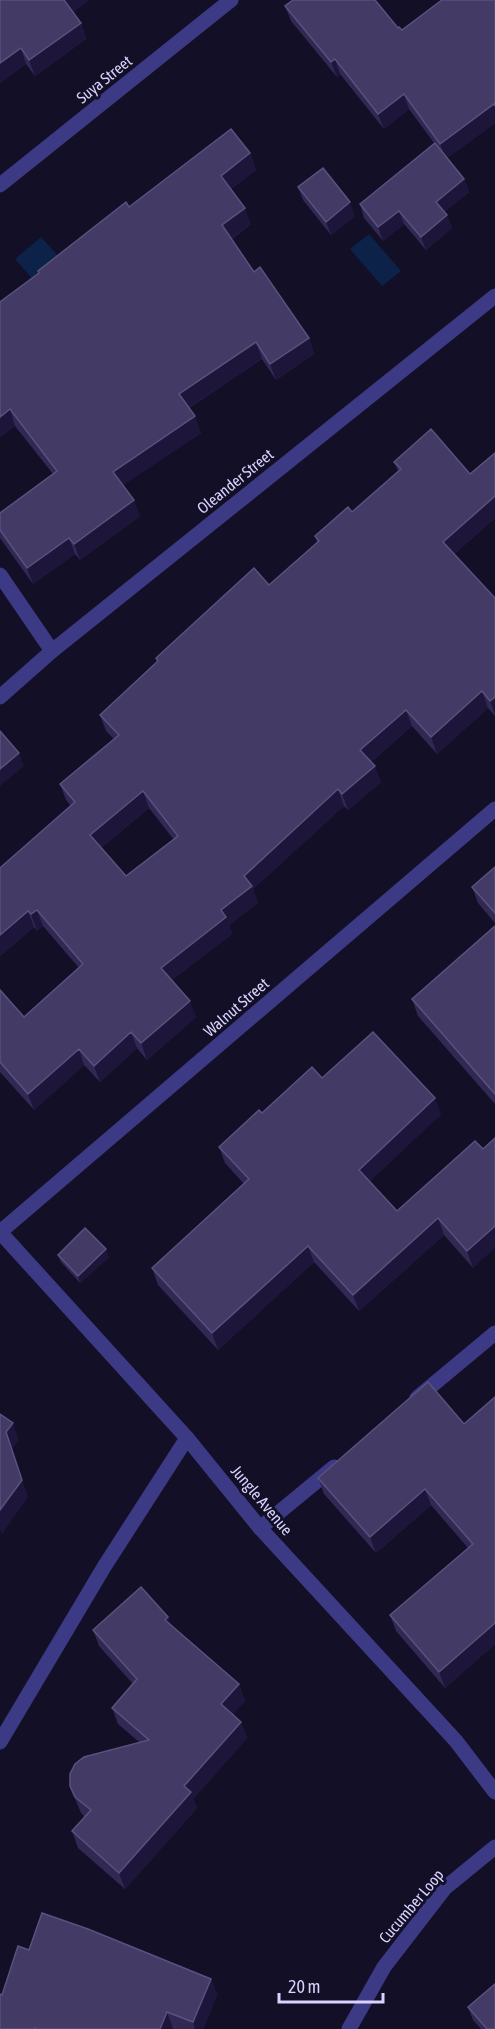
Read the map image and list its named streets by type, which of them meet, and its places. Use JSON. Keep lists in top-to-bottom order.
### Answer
{
  "streets": {
    "street": [
      "Suya Street",
      "Oleander Street",
      "Walnut Street",
      "Jungle Avenue",
      "Cucumber Loop"
    ]
  },
  "crossings": [
    ["Walnut Street", "Jungle Avenue"]
  ],
  "scale_bar": "20 m"
}
